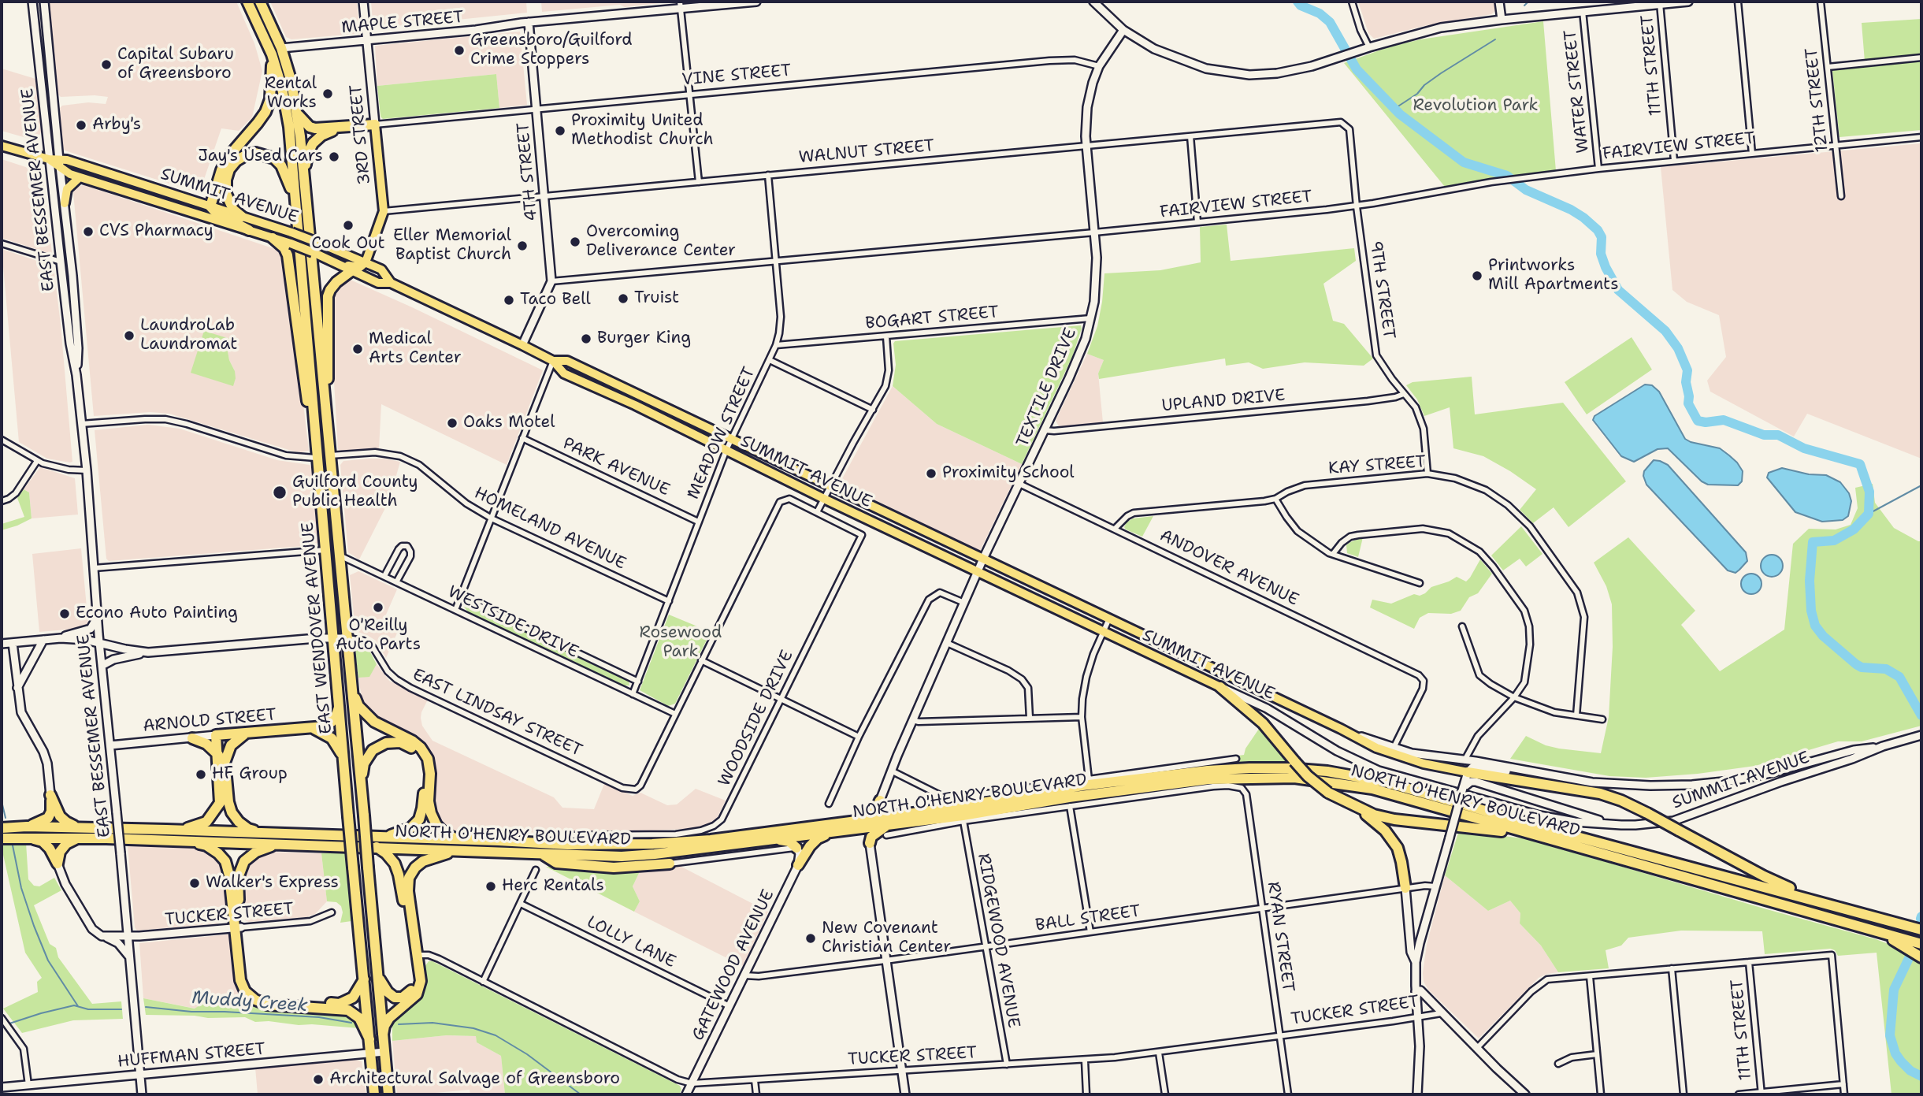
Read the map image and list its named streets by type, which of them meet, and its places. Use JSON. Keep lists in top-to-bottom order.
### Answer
{
  "streets": {
    "highway": ["EAST WENDOVER AVENUE", "ARNOLD STREET", "NORTH O'HENRY BOULEVARD"],
    "main road": [
      "MAPLE STREET",
      "3RD STREET",
      "4TH STREET",
      "EAST BESSEMER AVENUE",
      "SUMMIT AVENUE",
      "TEXTILE DRIVE",
      "EAST LINDSAY STREET",
      "TUCKER STREET",
      "GATEWOOD AVENUE",
      "HUFFMAN STREET"
    ],
    "street": [
      "11TH STREET",
      "VINE STREET",
      "WATER STREET",
      "12TH STREET",
      "FAIRVIEW STREET",
      "WALNUT STREET",
      "9TH STREET",
      "BOGART STREET",
      "UPLAND DRIVE",
      "MEADOW STREET",
      "KAY STREET",
      "PARK AVENUE",
      "HOMELAND AVENUE",
      "ANDOVER AVENUE",
      "WESTSIDE DRIVE",
      "WOODSIDE DRIVE",
      "BALL STREET",
      "RYAN STREET",
      "RIDGEWOOD AVENUE",
      "LOLLY LANE"
    ]
  },
  "crossings": [
    ["MAPLE STREET", "3RD STREET"],
    ["MAPLE STREET", "4TH STREET"],
    ["MAPLE STREET", "EAST WENDOVER AVENUE"],
    ["11TH STREET", "FAIRVIEW STREET"],
    ["VINE STREET", "3RD STREET"],
    ["VINE STREET", "4TH STREET"],
    ["VINE STREET", "TEXTILE DRIVE"],
    ["WATER STREET", "FAIRVIEW STREET"],
    ["12TH STREET", "FAIRVIEW STREET"],
    ["3RD STREET", "WALNUT STREET"],
    ["3RD STREET", "SUMMIT AVENUE"],
    ["FAIRVIEW STREET", "4TH STREET"],
    ["FAIRVIEW STREET", "9TH STREET"],
    ["FAIRVIEW STREET", "TEXTILE DRIVE"],
    ["FAIRVIEW STREET", "MEADOW STREET"],
    ["WALNUT STREET", "4TH STREET"],
    ["WALNUT STREET", "9TH STREET"],
    ["WALNUT STREET", "TEXTILE DRIVE"],
    ["WALNUT STREET", "MEADOW STREET"],
    ["4TH STREET", "SUMMIT AVENUE"],
    ["EAST BESSEMER AVENUE", "SUMMIT AVENUE"],
    ["EAST BESSEMER AVENUE", "EAST LINDSAY STREET"],
    ["EAST BESSEMER AVENUE", "ARNOLD STREET"],
    ["EAST BESSEMER AVENUE", "TUCKER STREET"],
    ["EAST BESSEMER AVENUE", "HUFFMAN STREET"],
    ["SUMMIT AVENUE", "TEXTILE DRIVE"],
    ["SUMMIT AVENUE", "MEADOW STREET"],
    ["SUMMIT AVENUE", "ANDOVER AVENUE"],
    ["9TH STREET", "UPLAND DRIVE"],
    ["9TH STREET", "KAY STREET"],
    ["BOGART STREET", "TEXTILE DRIVE"],
    ["BOGART STREET", "MEADOW STREET"],
    ["TEXTILE DRIVE", "UPLAND DRIVE"],
    ["TEXTILE DRIVE", "ANDOVER AVENUE"],
    ["MEADOW STREET", "PARK AVENUE"],
    ["MEADOW STREET", "HOMELAND AVENUE"],
    ["MEADOW STREET", "WESTSIDE DRIVE"],
    ["KAY STREET", "ANDOVER AVENUE"],
    ["HOMELAND AVENUE", "EAST WENDOVER AVENUE"],
    ["WESTSIDE DRIVE", "EAST WENDOVER AVENUE"],
    ["WESTSIDE DRIVE", "EAST LINDSAY STREET"],
    ["EAST WENDOVER AVENUE", "EAST LINDSAY STREET"],
    ["EAST WENDOVER AVENUE", "ARNOLD STREET"],
    ["EAST WENDOVER AVENUE", "HUFFMAN STREET"],
    ["TUCKER STREET", "RYAN STREET"],
    ["TUCKER STREET", "RIDGEWOOD AVENUE"],
    ["TUCKER STREET", "GATEWOOD AVENUE"],
    ["BALL STREET", "RYAN STREET"],
    ["BALL STREET", "RIDGEWOOD AVENUE"],
    ["BALL STREET", "GATEWOOD AVENUE"],
    ["LOLLY LANE", "GATEWOOD AVENUE"]
  ],
  "water": ["Muddy Creek"],
  "parks": ["Revolution Park", "Rosewood Park"],
  "places": [
    "Greensboro/Guilford Crime Stoppers",
    "Capital Subaru of Greensboro",
    "Rental Works",
    "Arby's",
    "Proximity United Methodist Church",
    "Jay's Used Cars",
    "Cook Out",
    "CVS Pharmacy",
    "Overcoming Deliverance Center",
    "Eller Memorial Baptist Church",
    "Printworks Mill Apartments",
    "Truist",
    "Taco Bell",
    "LaundroLab Laundromat",
    "Burger King",
    "Medical Arts Center",
    "Oaks Motel",
    "Proximity School",
    "Guilford County Public Health",
    "O'Reilly Auto Parts",
    "Econo Auto Painting",
    "HF Group",
    "Walker's Express",
    "Herc Rentals",
    "New Covenant Christian Center",
    "Architectural Salvage of Greensboro"
  ]
}
